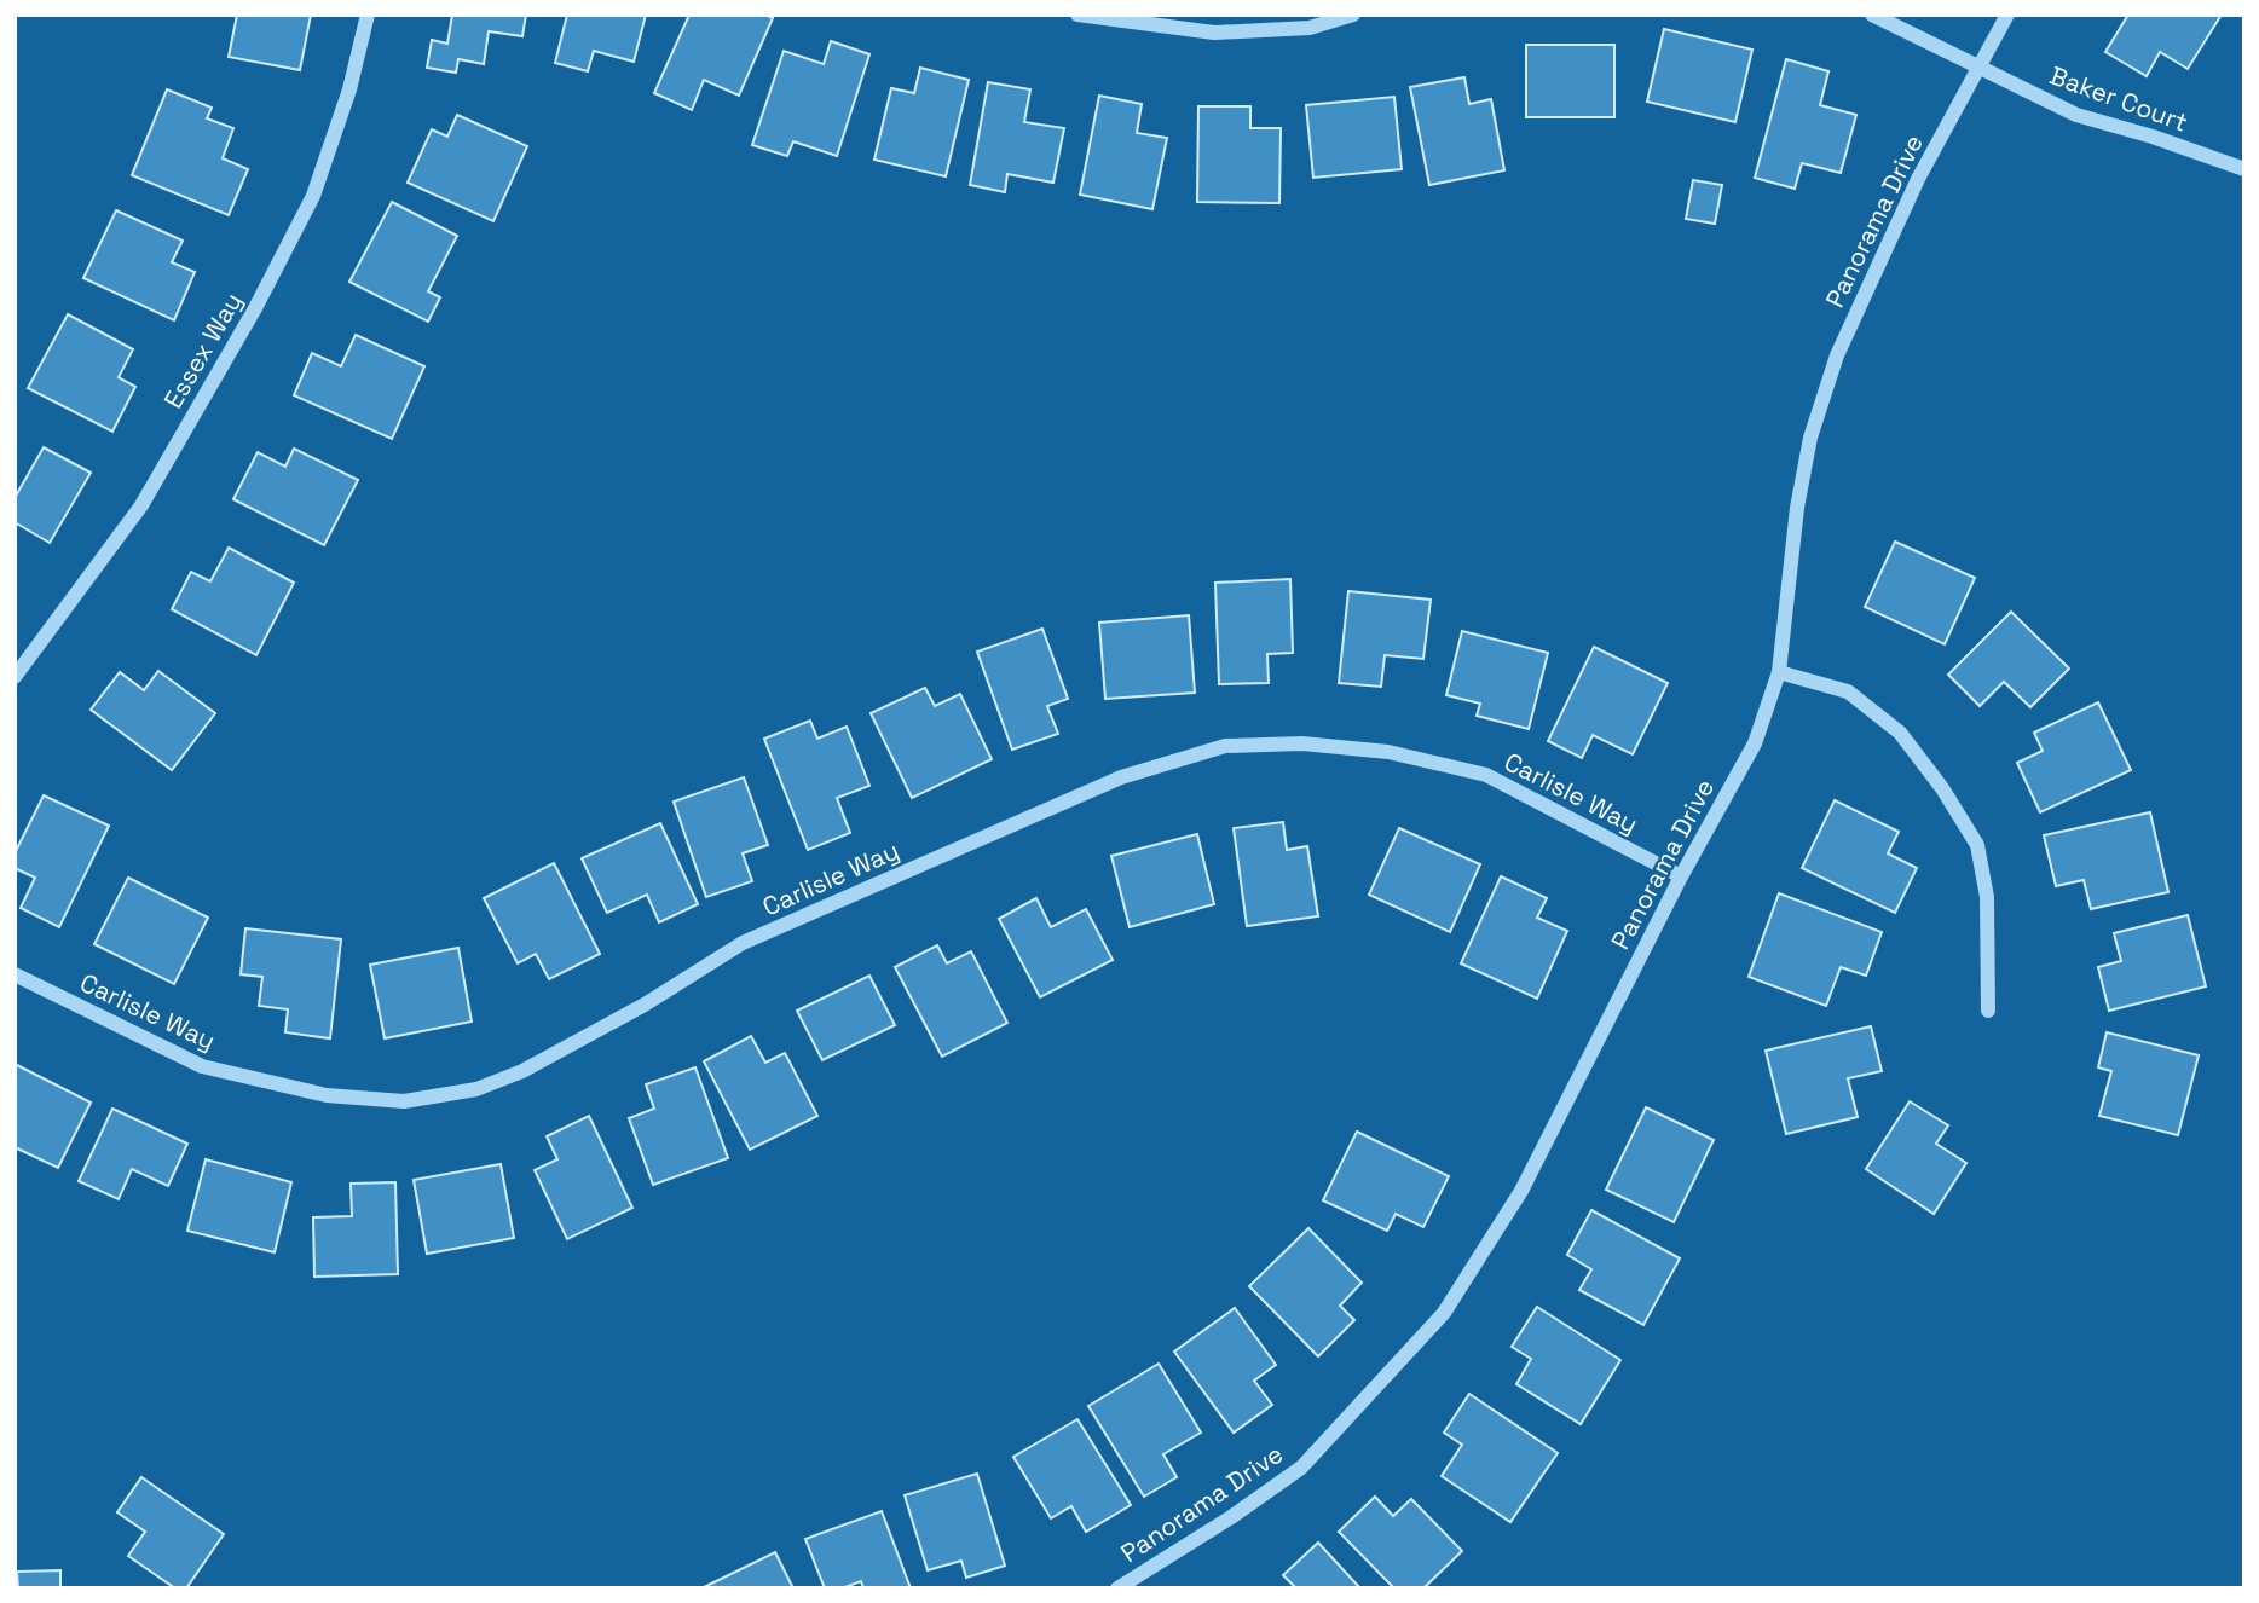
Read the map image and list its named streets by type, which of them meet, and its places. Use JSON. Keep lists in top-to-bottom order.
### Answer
{
  "streets": {
    "street": [
      "Baker Court",
      "Panorama Drive",
      "Essex Way",
      "Carlisle Way"
    ]
  },
  "crossings": [
    ["Baker Court", "Panorama Drive"],
    ["Panorama Drive", "Carlisle Way"]
  ]
}
